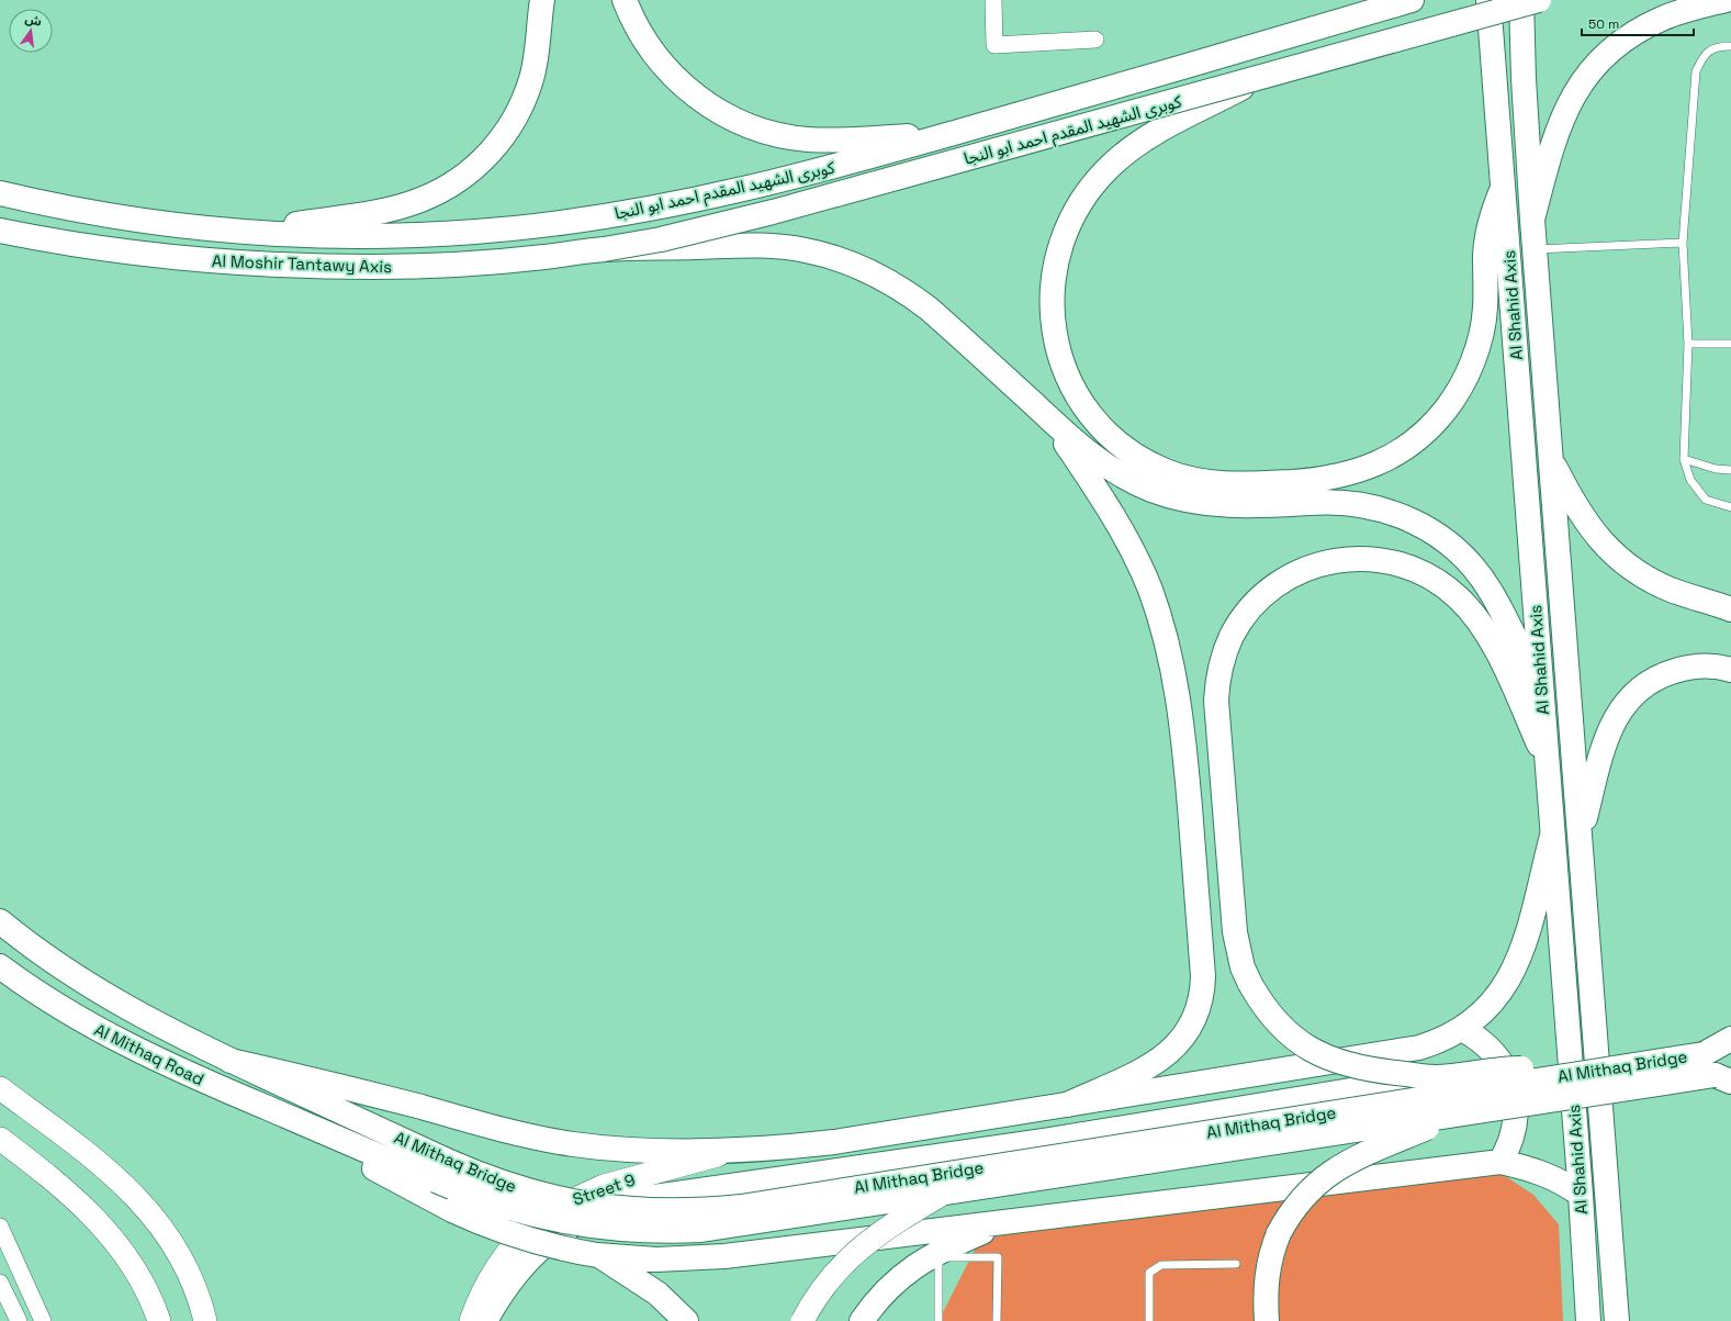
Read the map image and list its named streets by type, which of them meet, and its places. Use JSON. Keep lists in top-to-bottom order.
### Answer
{
  "streets": {
    "main road": [
      "كوبرى الشهيد المقدم احمد ابو النجا",
      "Al Moshir Tantawy Axis",
      "Al Shahid Axis",
      "Al Mithaq Road",
      "Al Mithaq Bridge",
      "Street 9"
    ]
  },
  "crossings": [
    ["كوبرى الشهيد المقدم احمد ابو النجا", "Al Moshir Tantawy Axis"],
    ["Al Mithaq Road", "Al Mithaq Bridge"]
  ],
  "scale_bar": "50 m",
  "north": "top"
}
